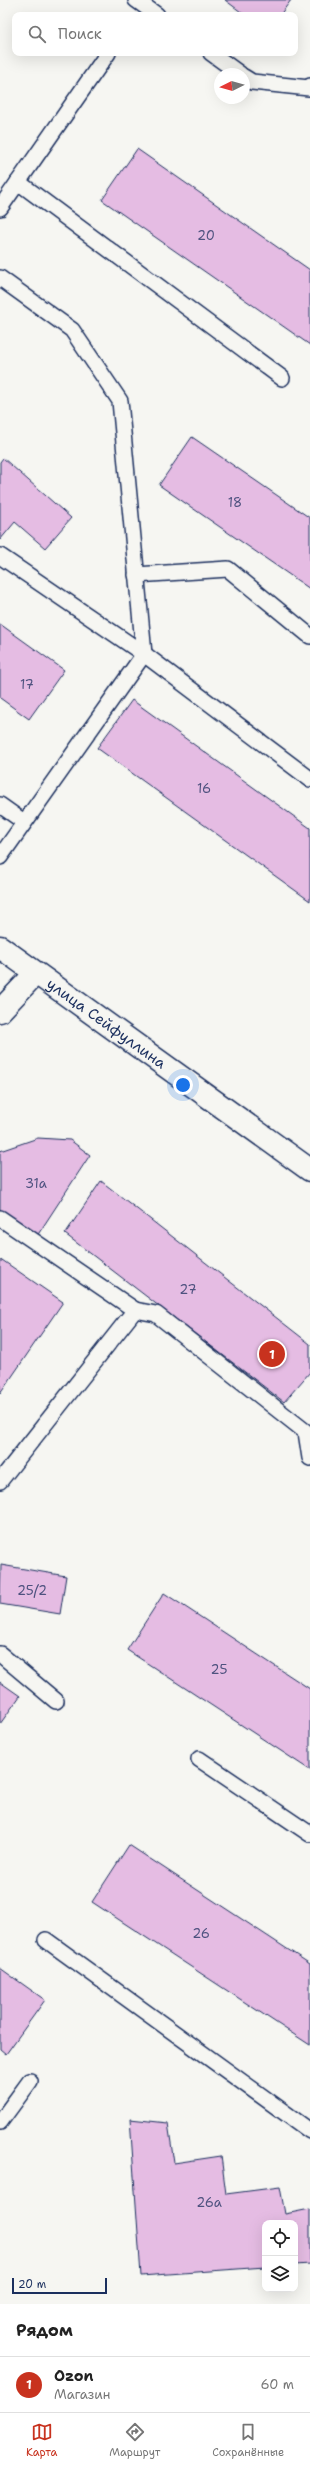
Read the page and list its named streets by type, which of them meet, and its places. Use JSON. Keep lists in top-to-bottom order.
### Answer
{
  "streets": {
    "street": ["улица Сейфуллина"]
  },
  "house_numbers": [
    "20",
    "18",
    "17",
    "16",
    "31а",
    "27",
    "25/2",
    "25",
    "26",
    "26а"
  ],
  "scale_bar": "20 m",
  "north": "left",
  "page": {
    "search": "Поиск",
    "pins": "1",
    "scale": "20 m",
    "heading": "Рядом",
    "list": [
      {
        "mark": "1",
        "name": "Ozon",
        "note": "Магазин",
        "value": "60 m"
      }
    ],
    "nav": ["Карта", "Маршрут", "Сохранённые"]
  }
}
